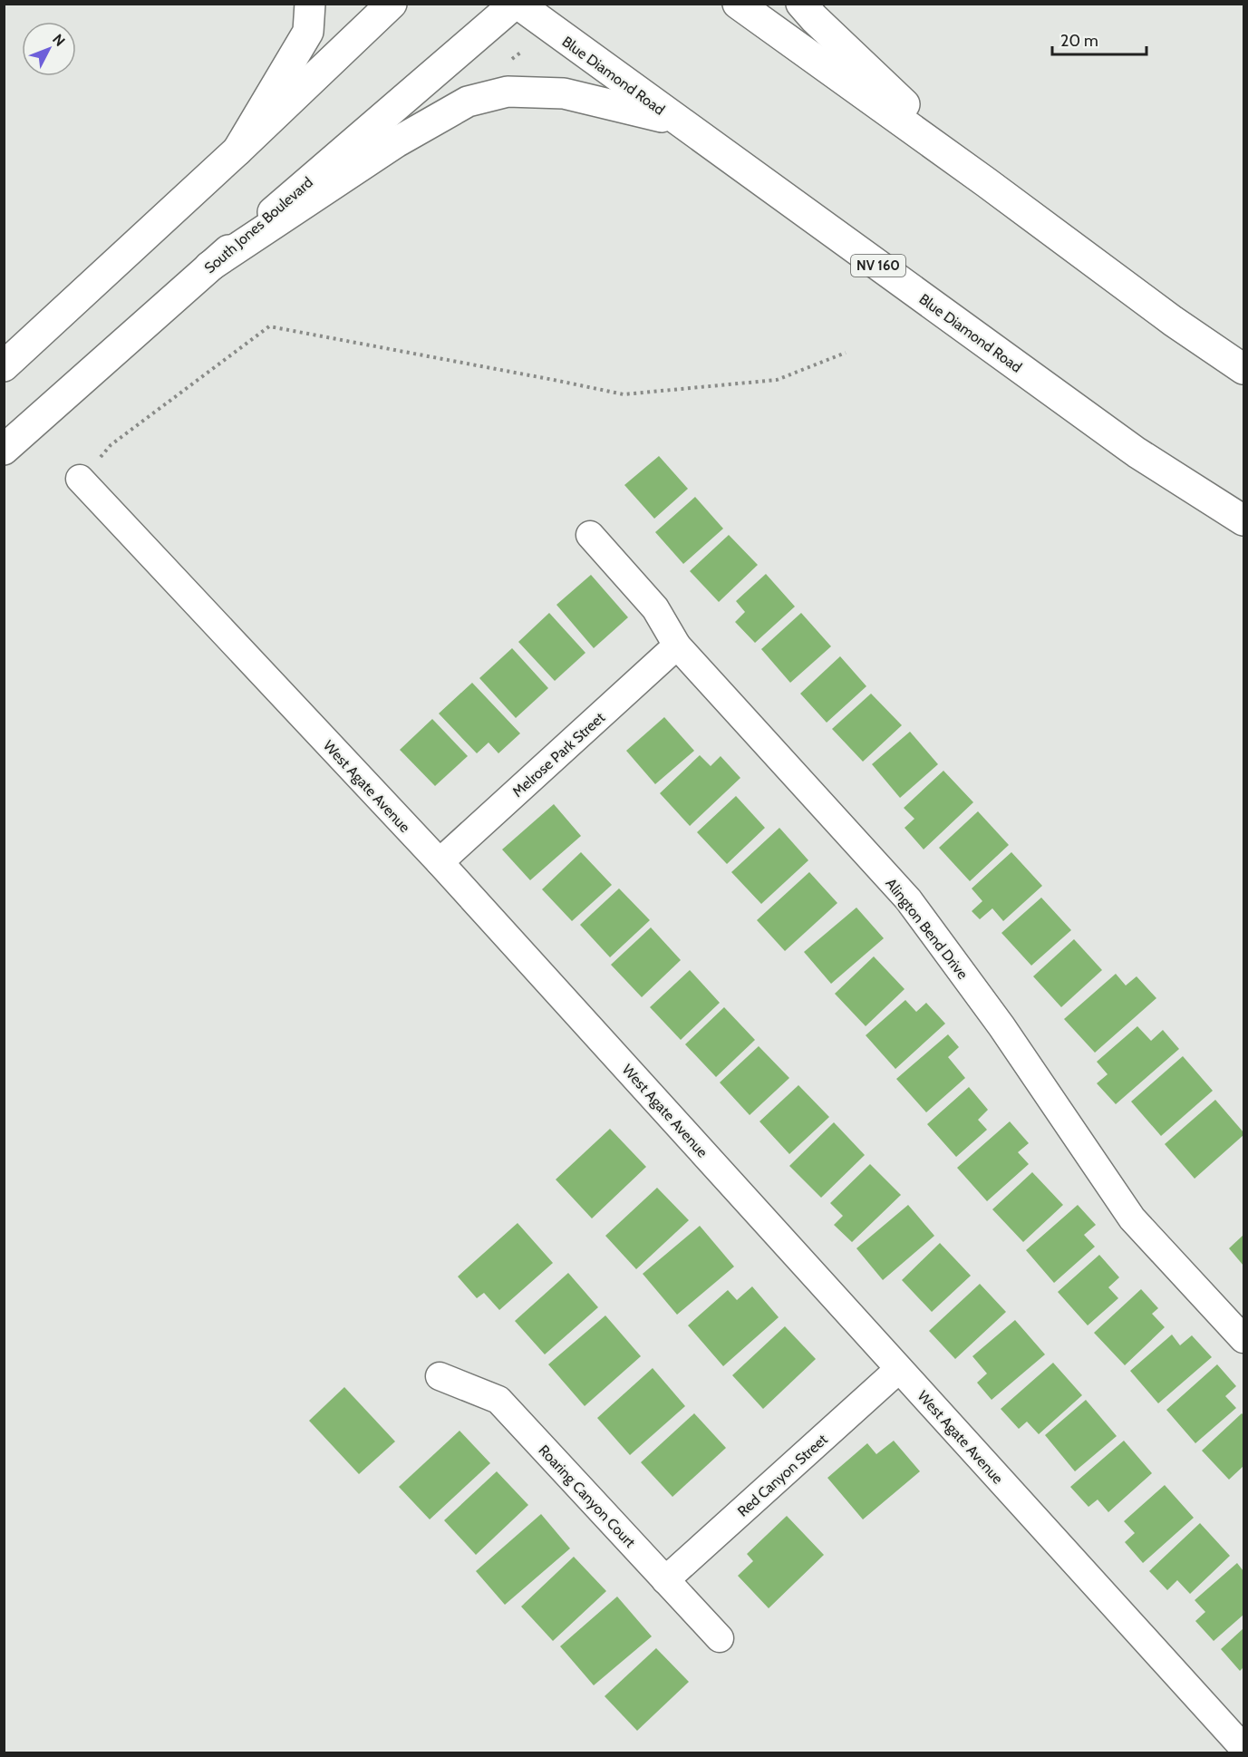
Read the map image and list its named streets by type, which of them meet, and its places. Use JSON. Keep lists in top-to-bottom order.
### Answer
{
  "streets": {
    "main road": ["Blue Diamond Road", "South Jones Boulevard", "NV 160"],
    "street": [
      "Melrose Park Street",
      "West Agate Avenue",
      "Alington Bend Drive",
      "Red Canyon Street",
      "Roaring Canyon Court"
    ]
  },
  "crossings": [
    ["Blue Diamond Road", "South Jones Boulevard"],
    ["Melrose Park Street", "West Agate Avenue"],
    ["Melrose Park Street", "Alington Bend Drive"],
    ["West Agate Avenue", "Red Canyon Street"],
    ["Red Canyon Street", "Roaring Canyon Court"]
  ],
  "scale_bar": "20 m",
  "north": "top right"
}
